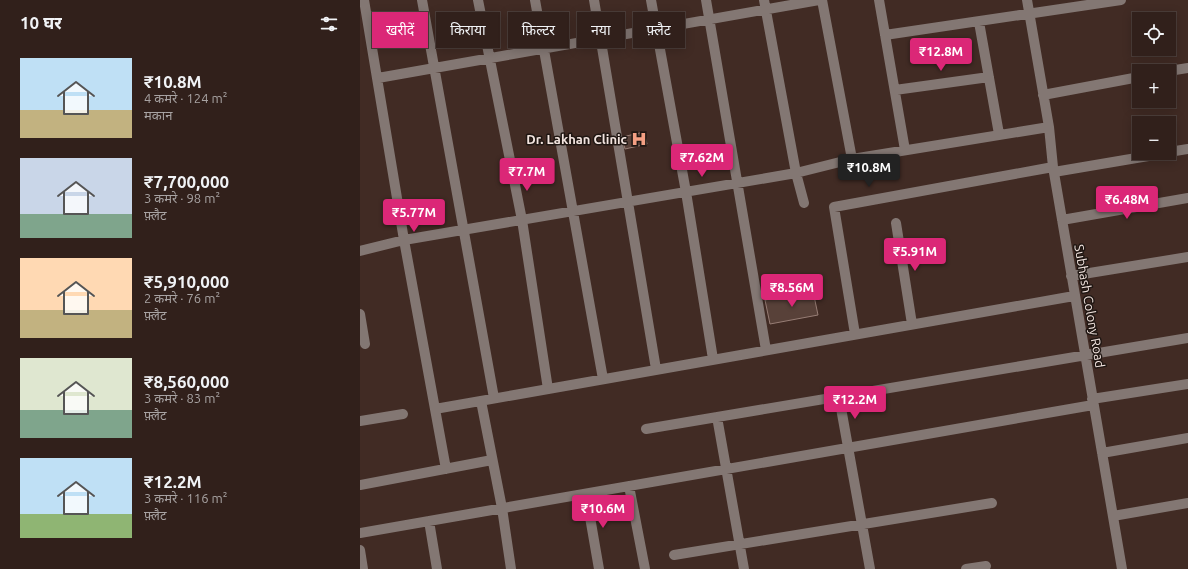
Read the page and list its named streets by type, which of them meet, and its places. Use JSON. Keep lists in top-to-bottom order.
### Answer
{
  "streets": {
    "street": ["Subhash Colony Road"]
  },
  "places": {
    "hospital": ["Dr. Lakhan Clinic"]
  },
  "page": {
    "heading": "10 घर",
    "map_buttons": ["+", "−"],
    "chip": [
      "खरीदें",
      "किराया",
      "फ़िल्टर",
      "नया",
      "फ़्लैट"
    ],
    "price": [
      "₹12.8M",
      "₹7.62M",
      "₹10.8M",
      "₹7.7M",
      "₹6.48M",
      "₹5.77M",
      "₹5.91M",
      "₹8.56M",
      "₹12.2M",
      "₹10.6M"
    ],
    "list": [
      {
        "name": "₹10.8M",
        "note": "4 कमरे · 124 m² · मकान"
      },
      {
        "name": "₹7,700,000",
        "note": "3 कमरे · 98 m² · फ़्लैट"
      },
      {
        "name": "₹5,910,000",
        "note": "2 कमरे · 76 m² · फ़्लैट"
      },
      {
        "name": "₹8,560,000",
        "note": "3 कमरे · 83 m² · फ़्लैट"
      },
      {
        "name": "₹12.2M",
        "note": "3 कमरे · 116 m² · फ़्लैट"
      }
    ]
  }
}
